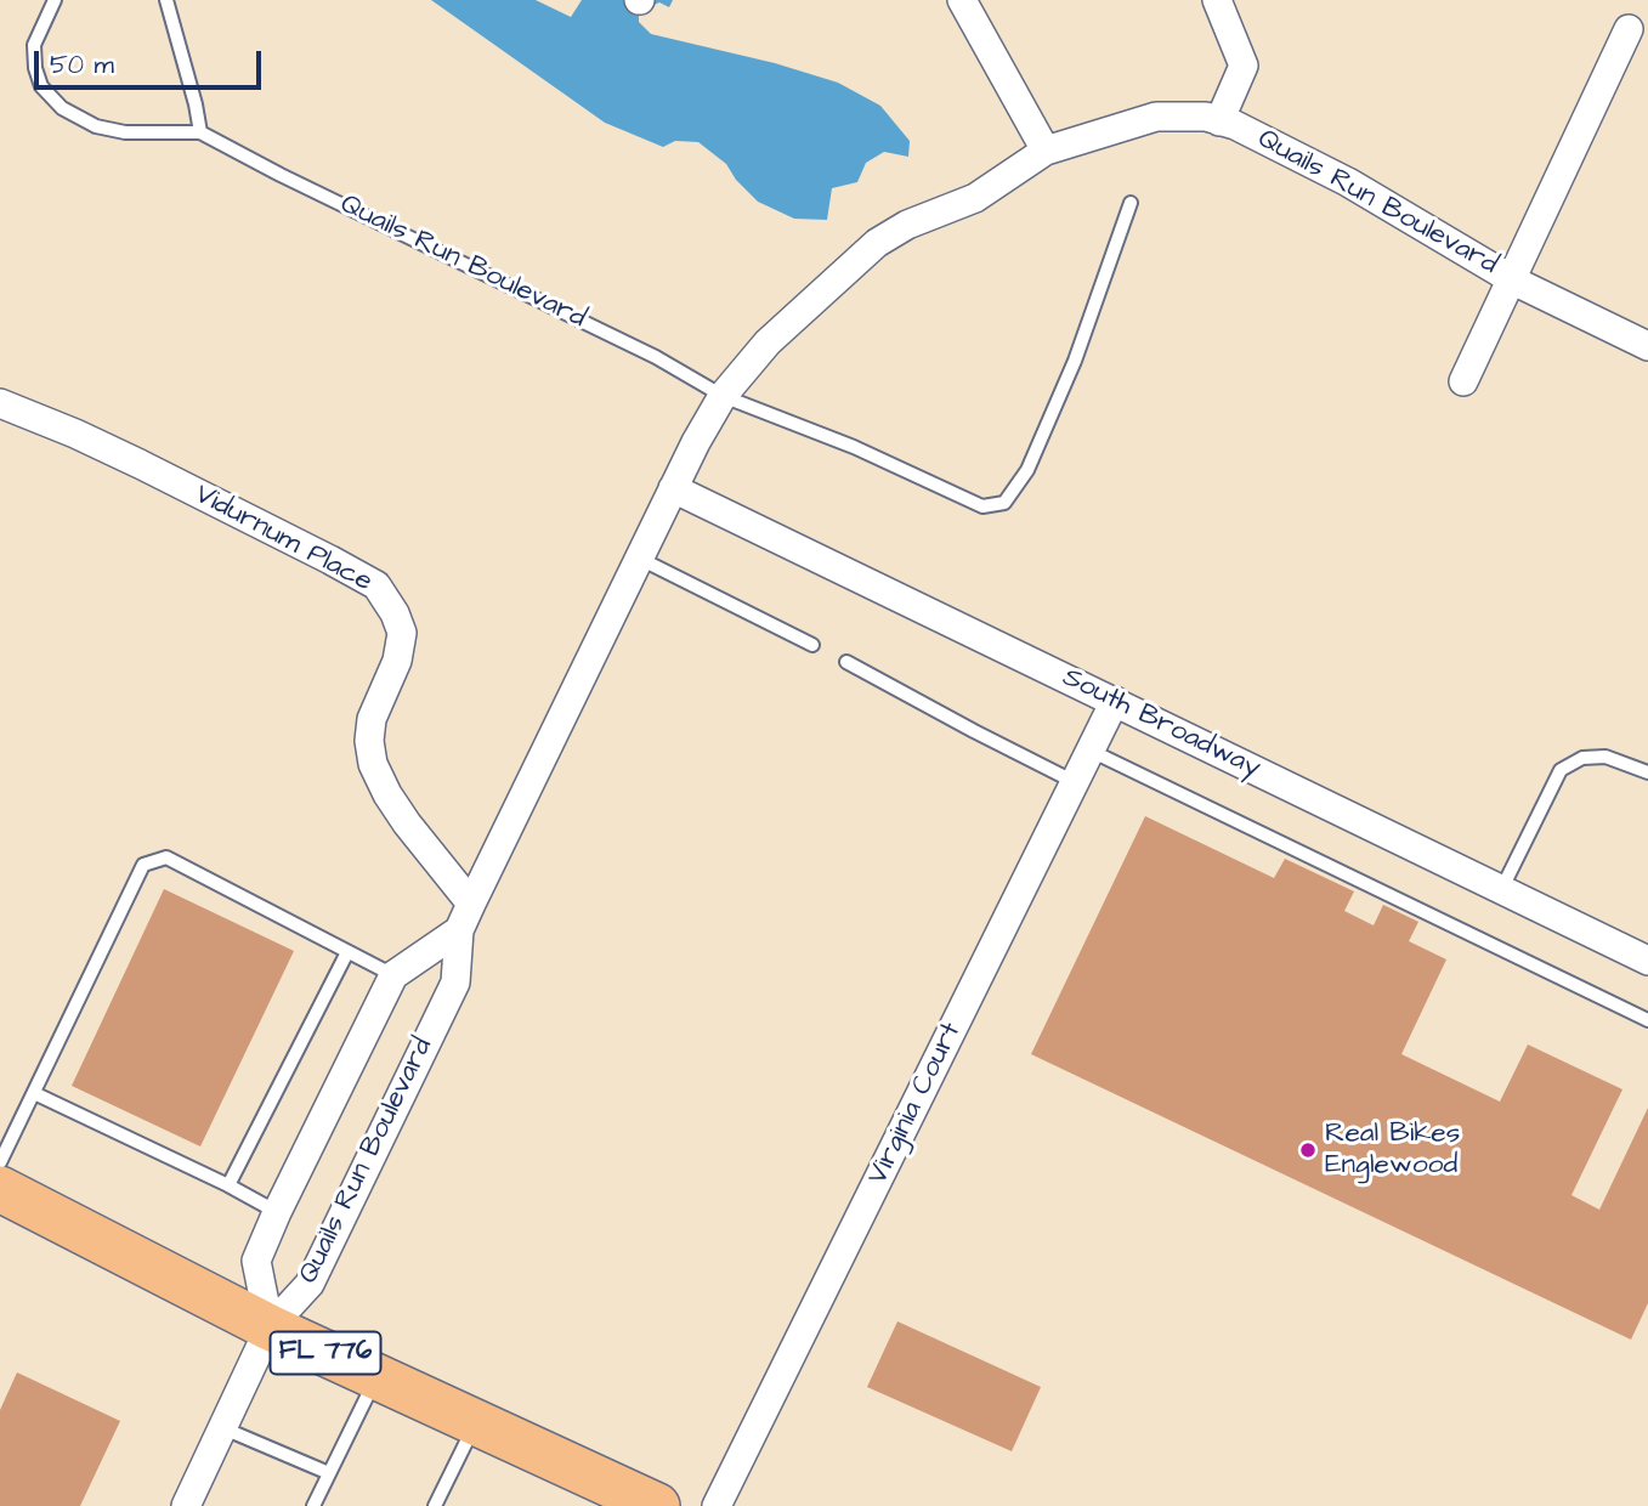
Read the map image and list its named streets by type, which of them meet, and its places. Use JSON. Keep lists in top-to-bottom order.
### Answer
{
  "streets": {
    "main road": ["FL 776"],
    "street": [
      "Quails Run Boulevard",
      "Vidurnum Place",
      "South Broadway",
      "Virginia Court"
    ]
  },
  "crossings": [
    ["Quails Run Boulevard", "Vidurnum Place"],
    ["Quails Run Boulevard", "South Broadway"],
    ["Quails Run Boulevard", "FL 776"],
    ["South Broadway", "Virginia Court"]
  ],
  "places": ["Real Bikes Englewood"],
  "scale_bar": "50 m"
}
